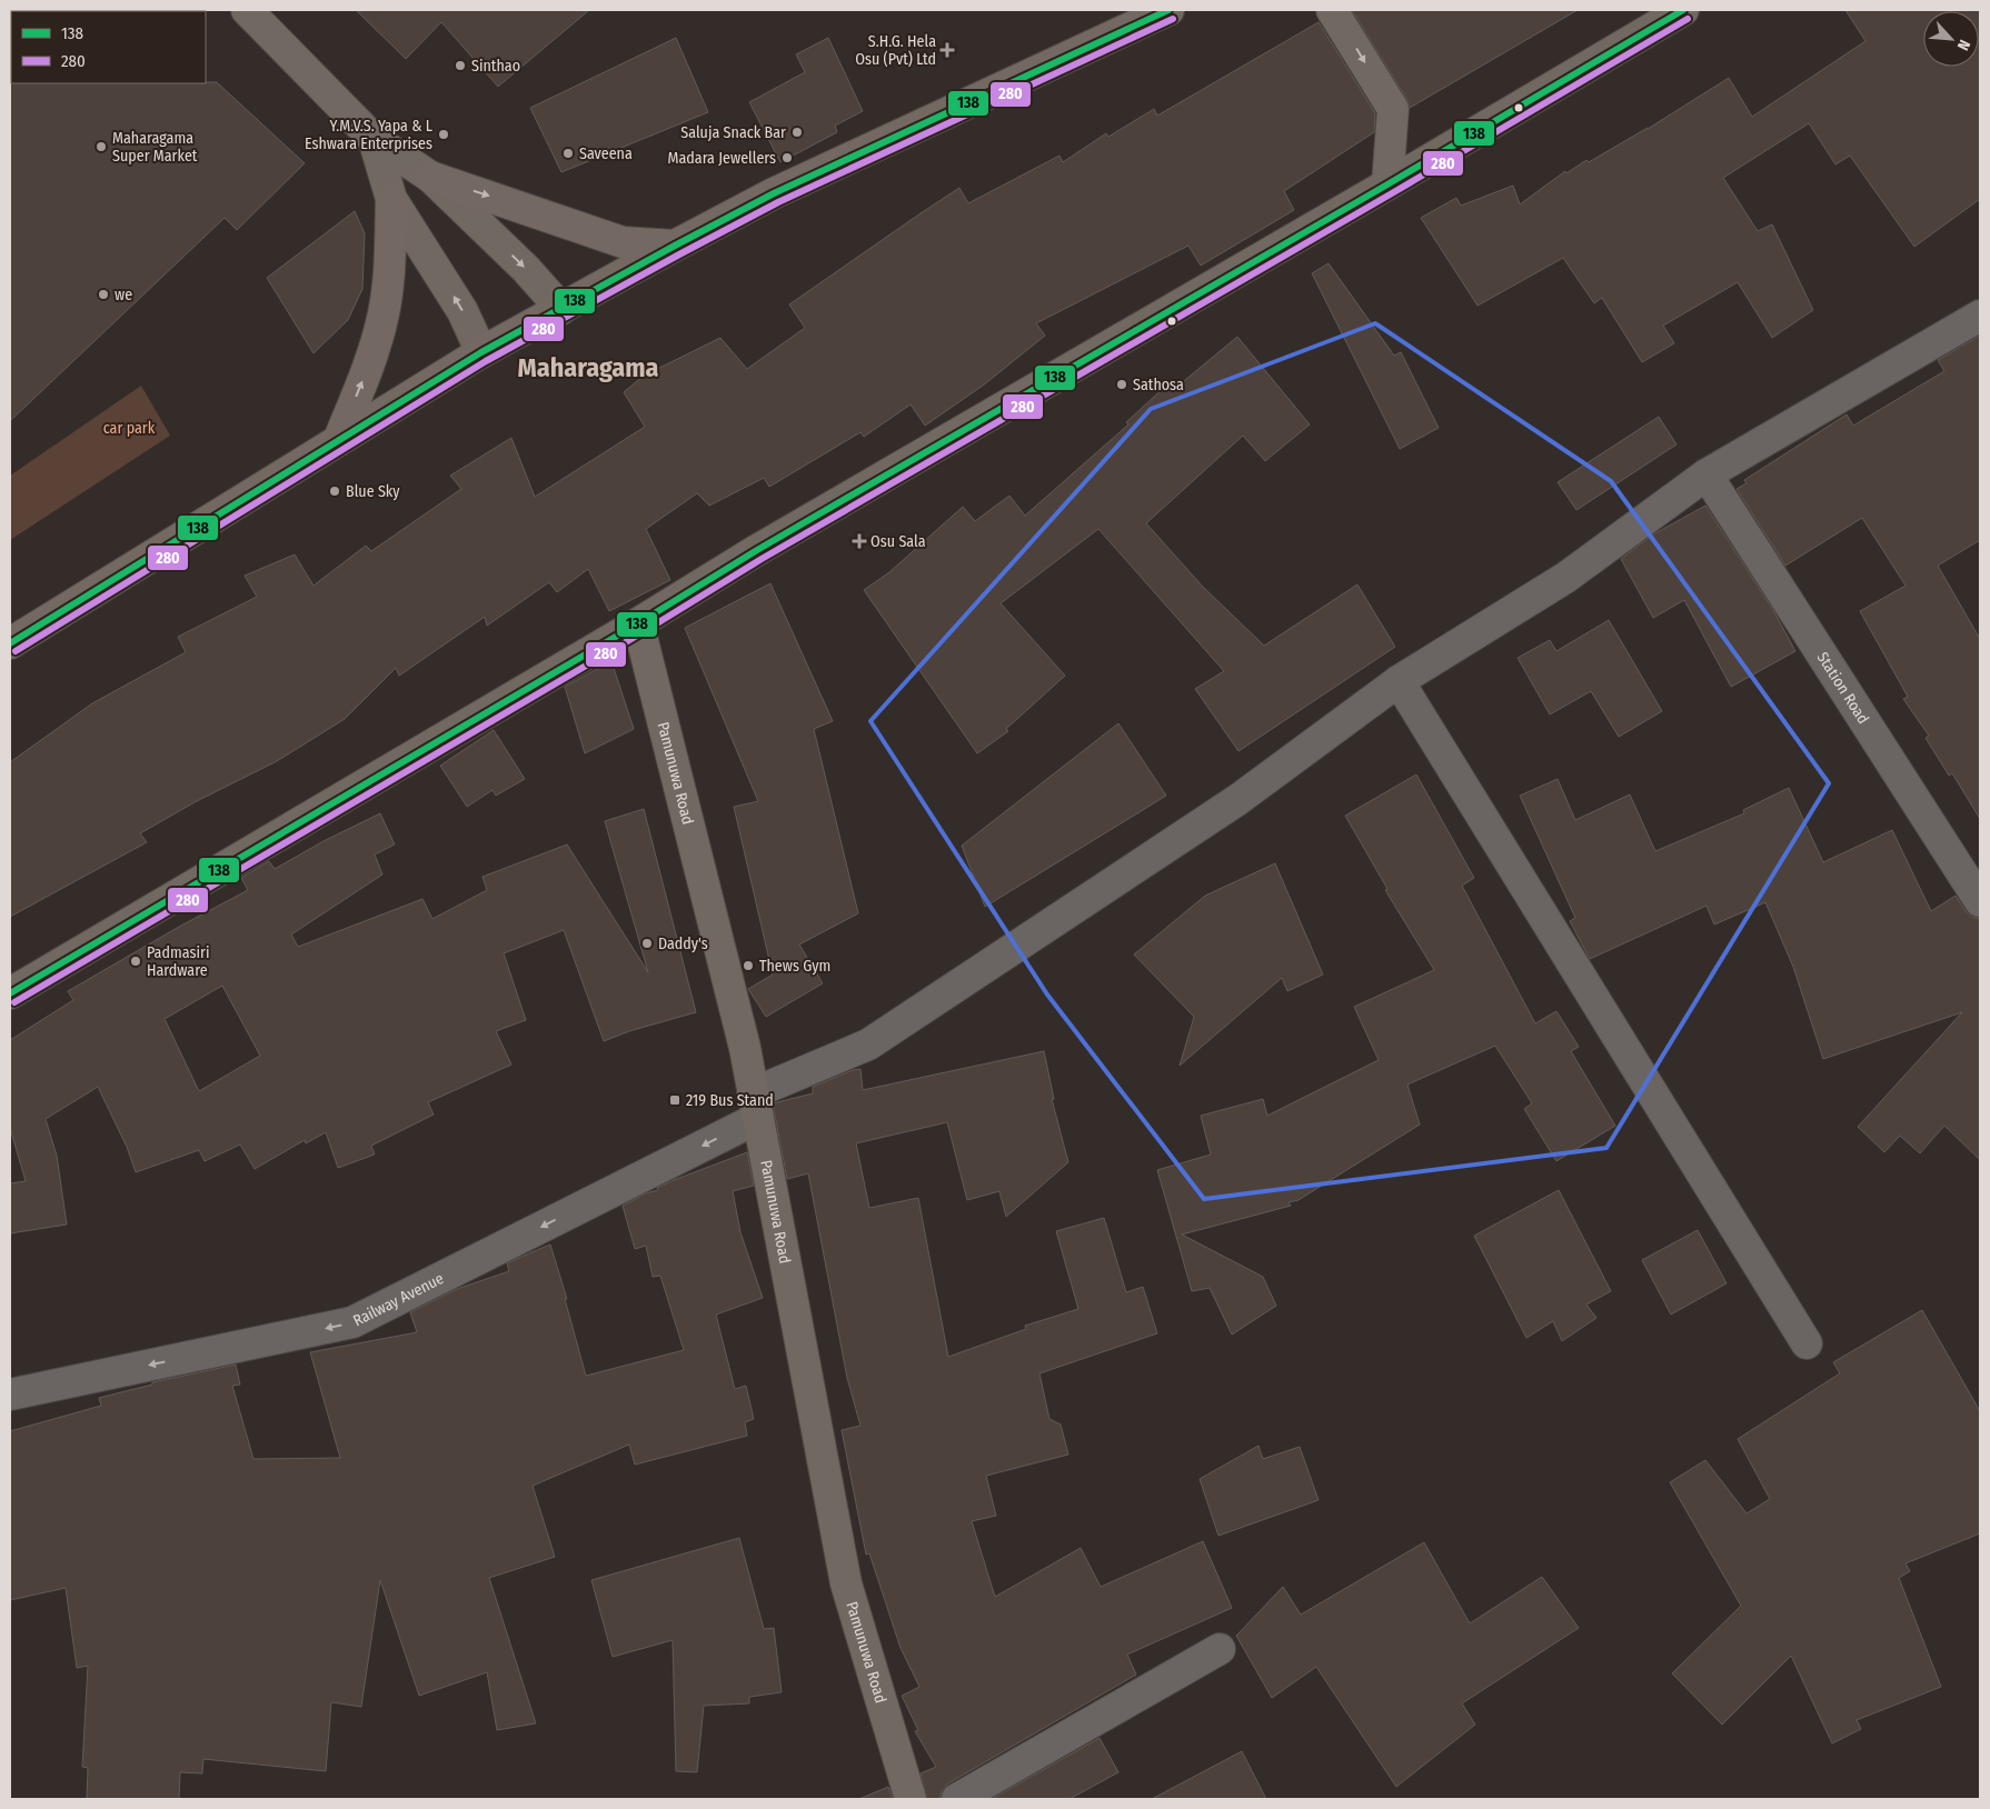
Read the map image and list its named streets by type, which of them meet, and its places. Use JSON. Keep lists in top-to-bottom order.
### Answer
{
  "streets": {
    "main road": ["Pamunuwa Road"],
    "street": ["Station Road", "Railway Avenue"]
  },
  "crossings": [
    ["Station Road", "Railway Avenue"],
    ["Pamunuwa Road", "Railway Avenue"]
  ],
  "one_way": ["Railway Avenue"],
  "districts": ["Maharagama"],
  "parks": ["car park"],
  "places": {
    "health": ["S.H.G. Hela Osu (Pvt) Ltd", "Osu Sala"],
    "other": [
      "Sinthao",
      "Saluja Snack Bar",
      "Y.M.V.S. Yapa & L Eshwara Enterprises",
      "Maharagama Super Market",
      "Saveena",
      "Madara Jewellers",
      "we",
      "Sathosa",
      "Blue Sky",
      "Daddy's",
      "Padmasiri Hardware",
      "Thews Gym"
    ],
    "transit": ["219 Bus Stand"]
  },
  "lines": ["transit line 138", "transit line 280"],
  "legend": ["138", "280"],
  "north": "bottom right"
}
